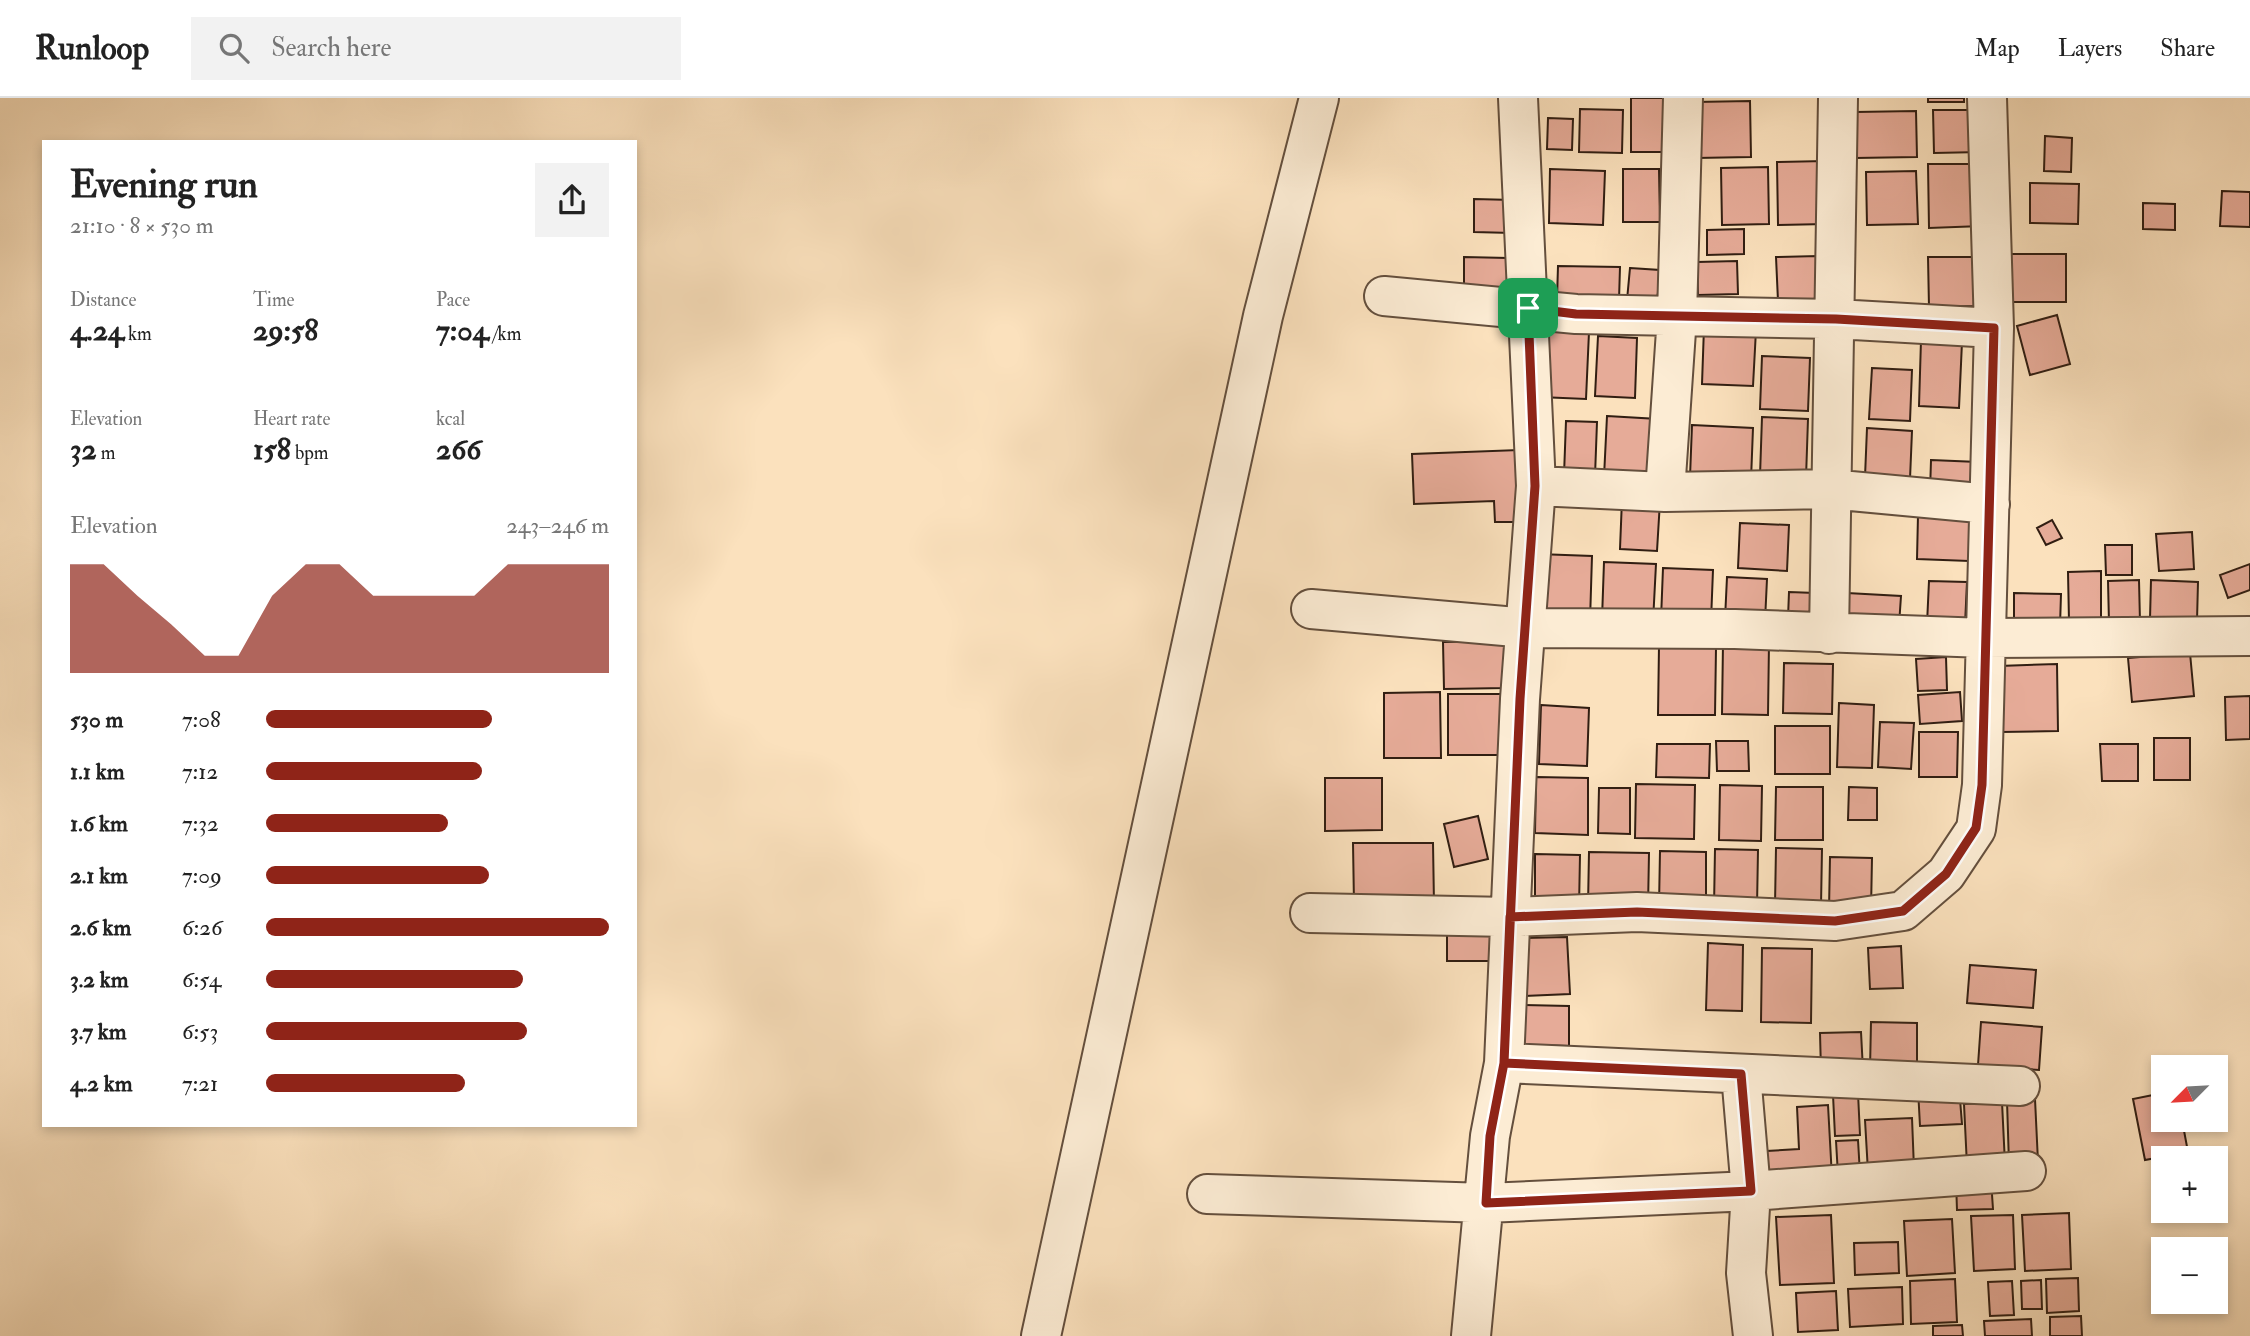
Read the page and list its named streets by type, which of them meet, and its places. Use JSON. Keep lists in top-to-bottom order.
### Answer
{
  "north": "bottom left",
  "page": {
    "header": "Runloop",
    "search": "Search here",
    "nav": ["Map", "Layers", "Share"],
    "heading": ["Evening run", "21:10 · 8 × 530 m"],
    "stats": [
      ["Distance", "4.24 km"],
      ["Time", "29:58"],
      ["Pace", "7:04 /km"],
      ["Elevation", "32 m"],
      ["Heart rate", "158 bpm"],
      ["kcal", "266"]
    ],
    "chart": ["Elevation", "243–246 m"],
    "list": [
      {
        "name": "530 m",
        "note": "7:08"
      },
      {
        "name": "1.1 km",
        "note": "7:12"
      },
      {
        "name": "1.6 km",
        "note": "7:32"
      },
      {
        "name": "2.1 km",
        "note": "7:09"
      },
      {
        "name": "2.6 km",
        "note": "6:26"
      },
      {
        "name": "3.2 km",
        "note": "6:54"
      },
      {
        "name": "3.7 km",
        "note": "6:53"
      },
      {
        "name": "4.2 km",
        "note": "7:21"
      }
    ],
    "map_buttons": ["+", "−"]
  }
}
